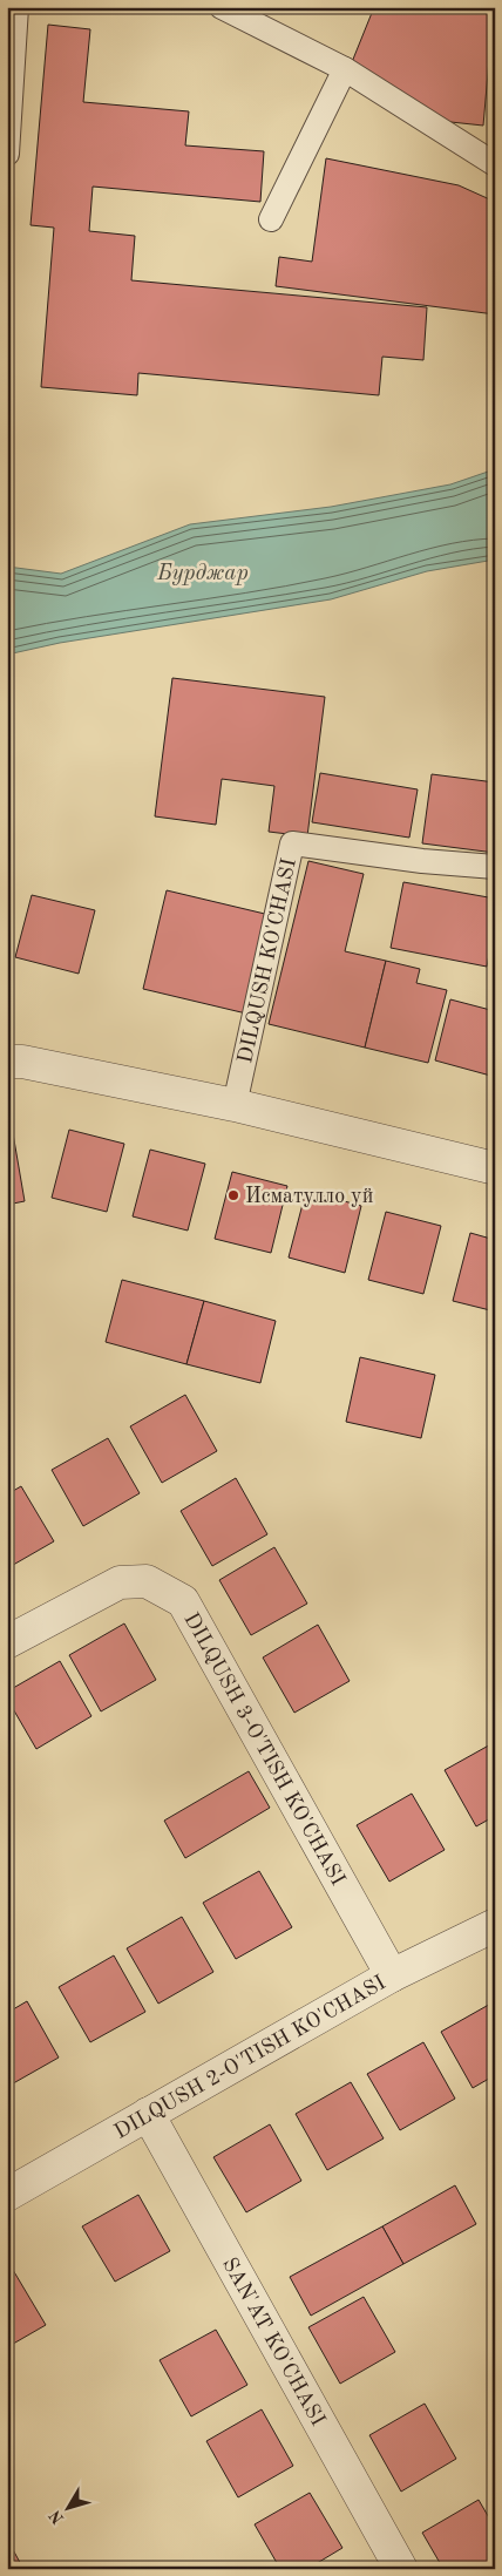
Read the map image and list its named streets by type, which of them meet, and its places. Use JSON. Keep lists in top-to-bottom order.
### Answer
{
  "streets": {
    "street": ["DILQUSH 3-O'TISH KO'CHASI", "DILQUSH 2-O'TISH KO'CHASI", "SAN'AT KO'CHASI"],
    "lane": ["DILQUSH KO'CHASI"]
  },
  "crossings": [
    ["DILQUSH 3-O'TISH KO'CHASI", "DILQUSH 2-O'TISH KO'CHASI"],
    ["DILQUSH 2-O'TISH KO'CHASI", "SAN'AT KO'CHASI"]
  ],
  "water": ["Бурджар"],
  "places": ["Исматулло уй"],
  "north": "bottom left"
}
